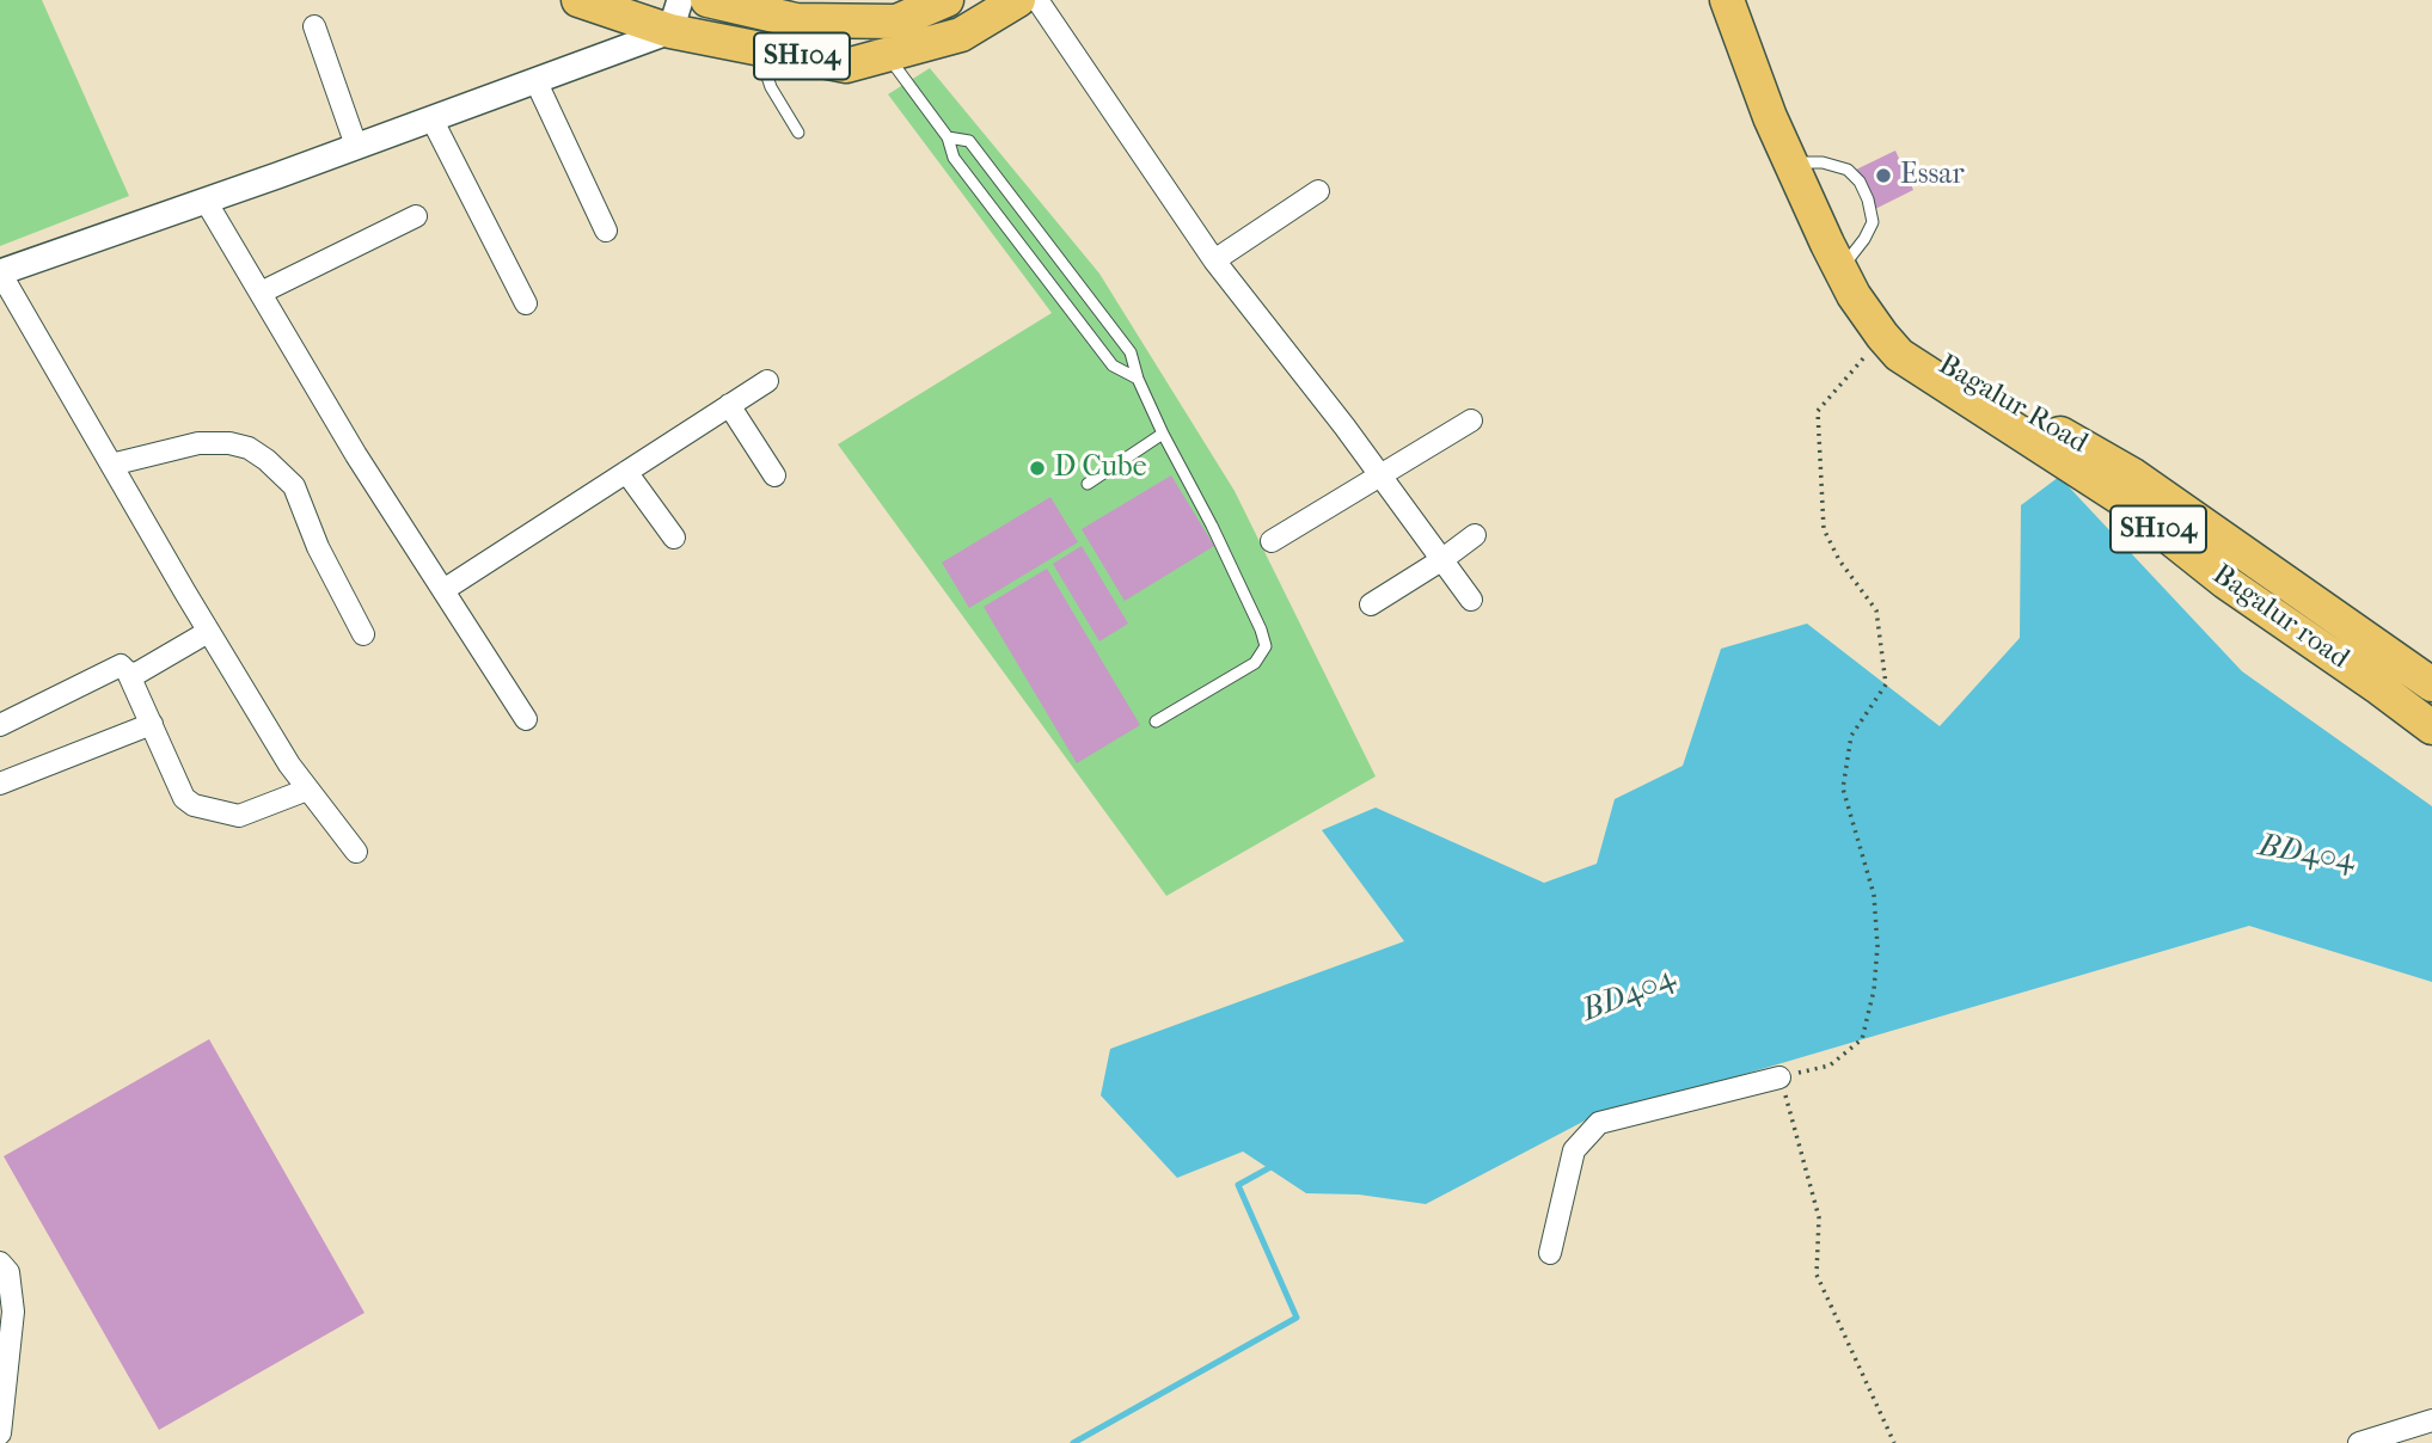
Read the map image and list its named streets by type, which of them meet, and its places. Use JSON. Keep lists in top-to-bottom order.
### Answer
{
  "streets": {
    "main road": ["SH104", "Bagalur Road", "Bagalur road"]
  },
  "crossings": [
    ["Bagalur Road", "Bagalur road"]
  ],
  "water": ["BD404"],
  "places": ["Essar", "D Cube"]
}
